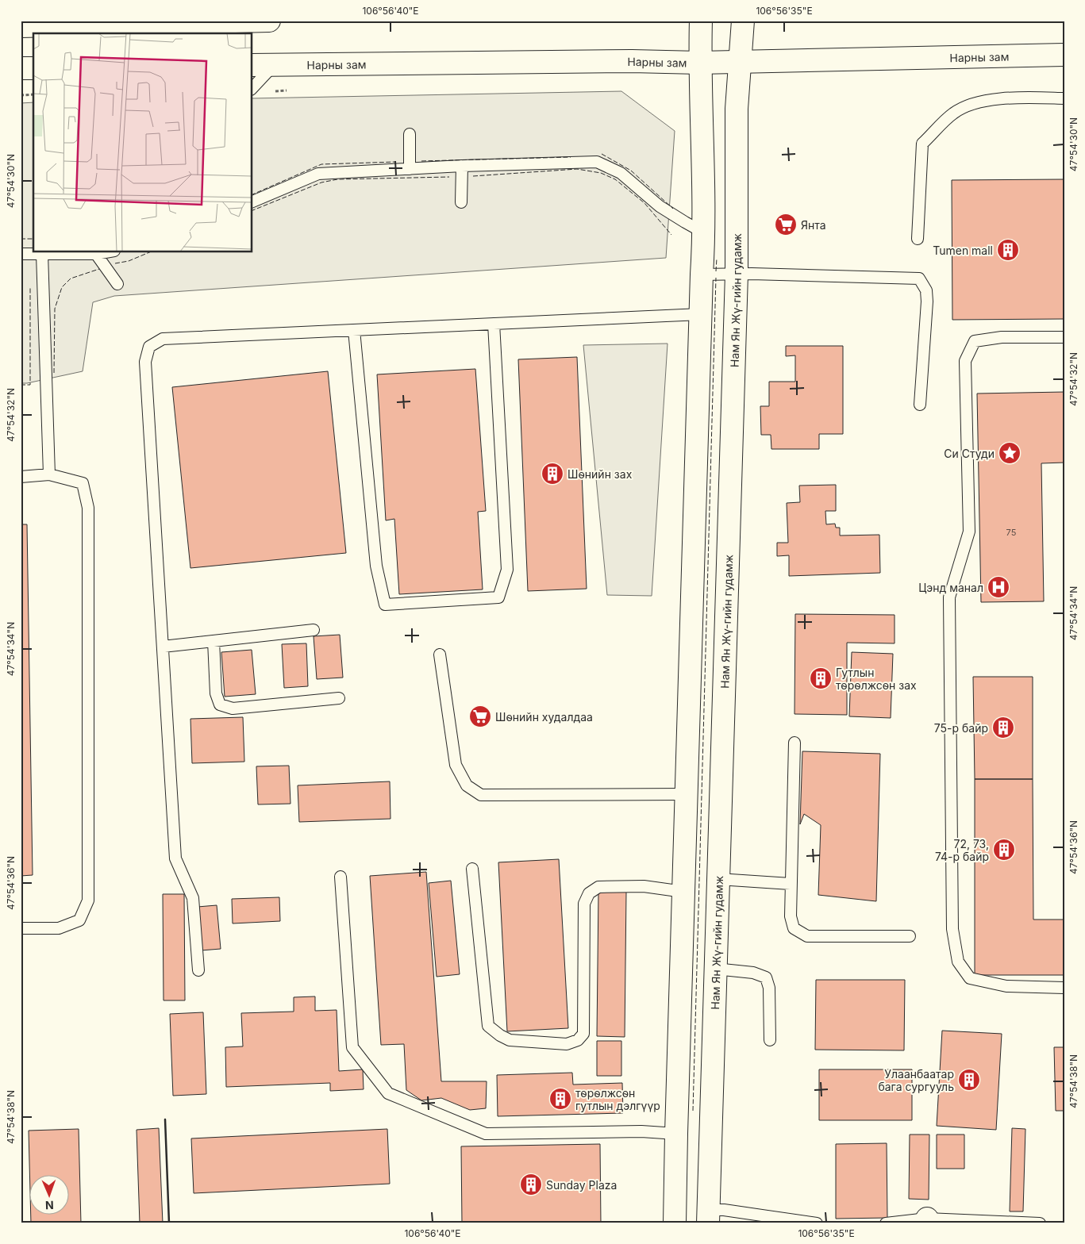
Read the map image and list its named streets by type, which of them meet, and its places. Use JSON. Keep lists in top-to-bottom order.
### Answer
{
  "streets": {
    "main road": ["Нарны зам", "Нам Ян Жү-гийн гудамж"]
  },
  "crossings": [
    ["Нарны зам", "Нам Ян Жү-гийн гудамж"]
  ],
  "places": {
    "supermarket": ["Янта", "Шөнийн худалдаа"],
    "building": [
      "Tumen mall",
      "Шөнийн зах",
      "Гутлын төрөлжсөн зах",
      "75-р байр",
      "72, 73, 74-р байр",
      "Улаанбаатар бага сургууль",
      "төрөлжсөн гутлын дэлгүүр",
      "Sunday Plaza"
    ],
    "place": ["Си Студи"],
    "hospital": ["Цэнд манал"]
  },
  "house_numbers": ["75"],
  "north": "bottom",
  "coordinates": [
    "106°56'40\"E",
    "106°56'35\"E",
    "47°54'30\"N",
    "47°54'32\"N",
    "47°54'34\"N",
    "47°54'36\"N",
    "47°54'38\"N"
  ]
}
